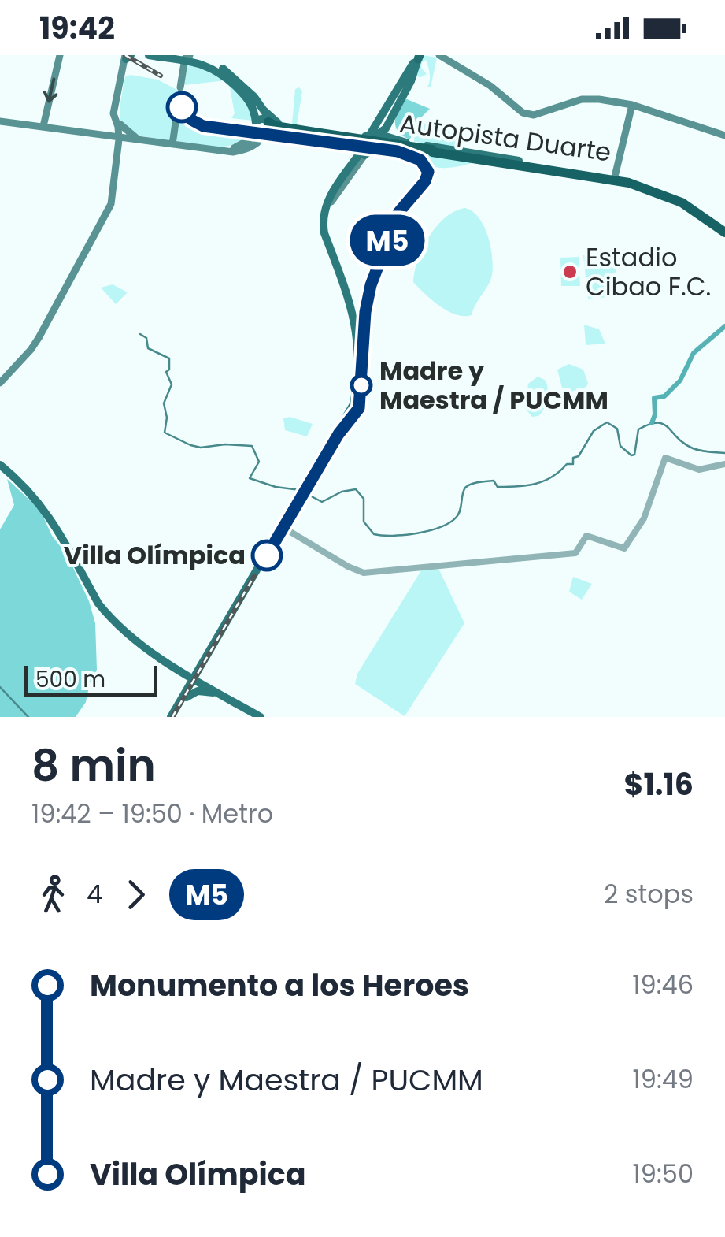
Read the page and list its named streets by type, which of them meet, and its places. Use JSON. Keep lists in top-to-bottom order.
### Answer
{
  "streets": {
    "highway": ["Autopista Duarte"]
  },
  "places": ["Estadio Cibao F.C.", "Madre y Maestra / PUCMM", "Villa Olímpica"],
  "lines": ["metro line M5"],
  "scale_bar": "500 m",
  "page": {
    "status": "19:42",
    "on_map": "M5",
    "scale": "500 m",
    "heading": ["8 min", "19:42 – 19:50 · Metro", "$1.16"],
    "legs": ["4", "M5", "2 stops"],
    "list": [
      {
        "name": "Monumento a los Heroes",
        "value": "19:46"
      },
      {
        "name": "Madre y Maestra / PUCMM",
        "value": "19:49"
      },
      {
        "name": "Villa Olímpica",
        "value": "19:50"
      }
    ]
  }
}
